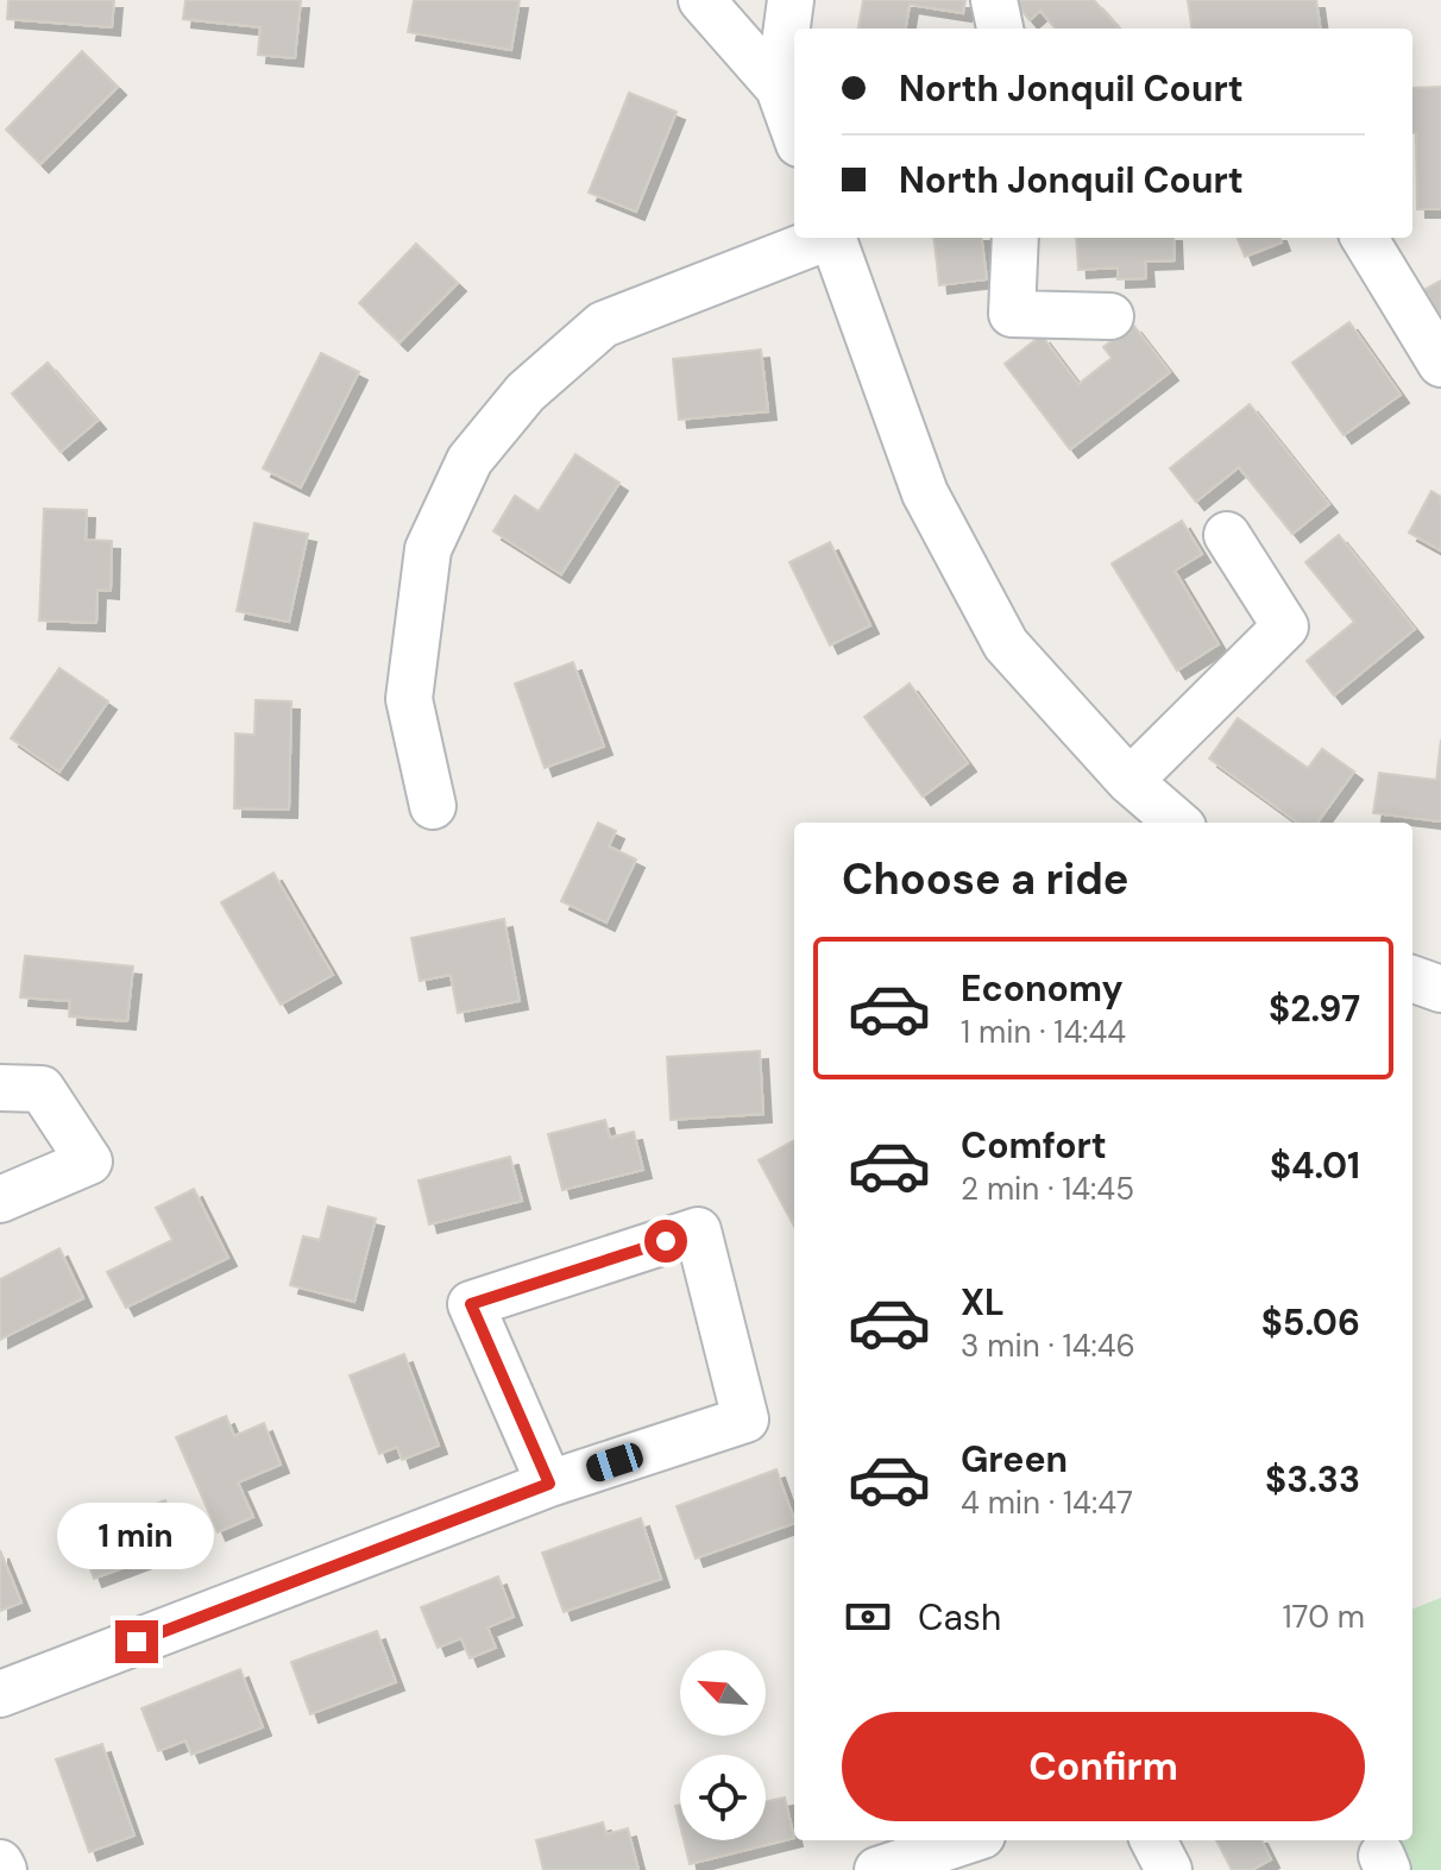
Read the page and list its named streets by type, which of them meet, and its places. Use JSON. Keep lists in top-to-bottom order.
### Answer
{
  "north": "top left",
  "page": {
    "banner": ["North Jonquil Court", "North Jonquil Court"],
    "heading": "Choose a ride",
    "list": [
      {
        "name": "Economy",
        "note": "1 min · 14:44",
        "value": "$2.97"
      },
      {
        "name": "Comfort",
        "note": "2 min · 14:45",
        "value": "$4.01"
      },
      {
        "name": "XL",
        "note": "3 min · 14:46",
        "value": "$5.06"
      },
      {
        "name": "Green",
        "note": "4 min · 14:47",
        "value": "$3.33"
      }
    ],
    "bubble": "1 min",
    "pay": ["Cash", "170 m"],
    "buttons": "Confirm"
  }
}
